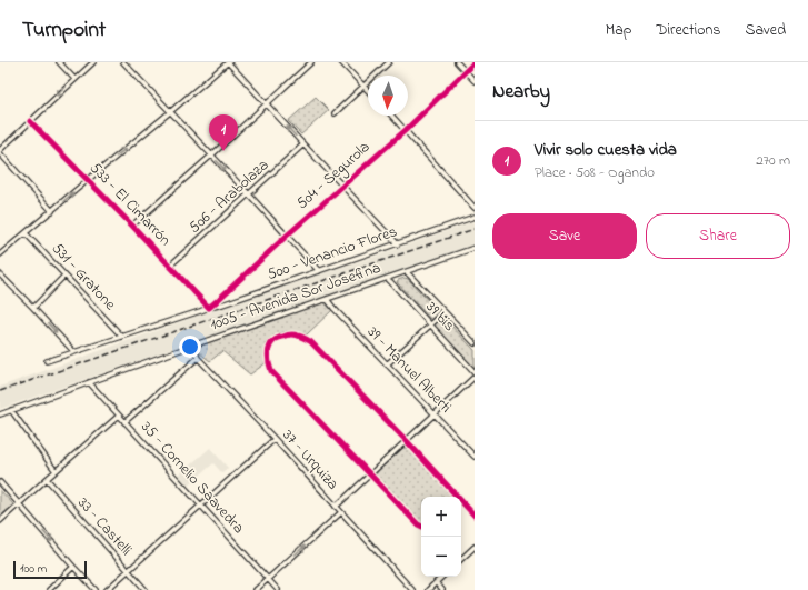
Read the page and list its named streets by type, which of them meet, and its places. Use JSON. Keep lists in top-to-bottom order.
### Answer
{
  "streets": {
    "street": [
      "504 - Segurola",
      "506 - Arabolaza",
      "533 - El Cimarrón",
      "500 - Venancio Flores",
      "531 - Gratone",
      "1005 - Avenida Sor Josefina",
      "39 bis",
      "39 - Manuel Alberti",
      "37 - Urquiza",
      "35 - Cornelio Saavedra",
      "33 - Castelli"
    ]
  },
  "crossings": [
    ["504 - Segurola", "533 - El Cimarrón"],
    ["504 - Segurola", "500 - Venancio Flores"],
    ["506 - Arabolaza", "533 - El Cimarrón"],
    ["533 - El Cimarrón", "500 - Venancio Flores"],
    ["500 - Venancio Flores", "531 - Gratone"],
    ["1005 - Avenida Sor Josefina", "39 bis"],
    ["1005 - Avenida Sor Josefina", "39 - Manuel Alberti"],
    ["1005 - Avenida Sor Josefina", "37 - Urquiza"],
    ["1005 - Avenida Sor Josefina", "35 - Cornelio Saavedra"]
  ],
  "scale_bar": "100 m",
  "north": "bottom",
  "page": {
    "header": "Turnpoint",
    "nav": ["Map", "Directions", "Saved"],
    "heading": "Nearby",
    "pins": "1",
    "list": [
      {
        "mark": "1",
        "name": "Vivir solo cuesta vida",
        "note": "Place · 508 - Ogando",
        "value": "270 m"
      }
    ],
    "buttons": ["Save", "Share"],
    "map_buttons": ["+", "−"],
    "scale": "100 m"
  }
}
